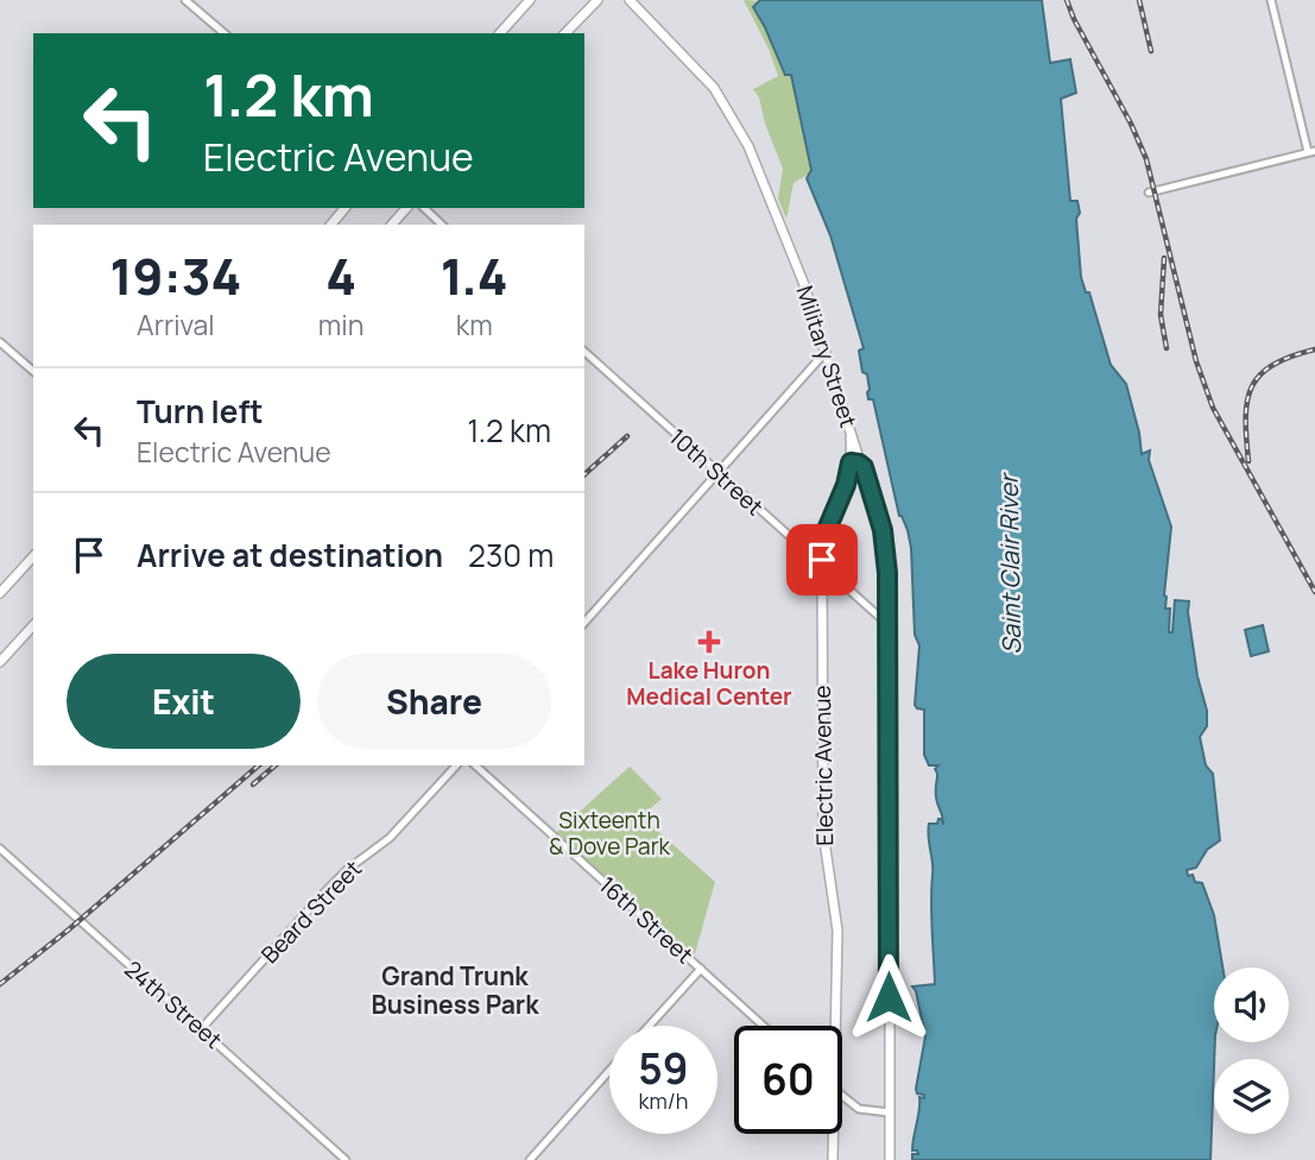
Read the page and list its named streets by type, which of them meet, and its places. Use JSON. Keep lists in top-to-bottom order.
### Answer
{
  "streets": {
    "main road": ["Military Street", "Electric Avenue"],
    "street": [
      "10th Street",
      "Beard Street",
      "16th Street",
      "24th Street"
    ]
  },
  "crossings": [
    ["Military Street", "10th Street"],
    ["Military Street", "Electric Avenue"],
    ["10th Street", "Electric Avenue"],
    ["Beard Street", "24th Street"]
  ],
  "districts": ["Grand Trunk Business Park"],
  "water": ["Saint Clair River"],
  "parks": ["Sixteenth & Dove Park"],
  "places": {
    "health": ["Lake Huron Medical Center"]
  },
  "page": {
    "turn": ["1.2 km", "Electric Avenue"],
    "eta": [
      "19:34",
      "Arrival",
      "4",
      "min",
      "1.4",
      "km"
    ],
    "list": [
      {
        "name": "Turn left",
        "note": "Electric Avenue",
        "value": "1.2 km"
      },
      {
        "name": "Arrive at destination",
        "value": "230 m"
      }
    ],
    "buttons": ["Exit", "Share"],
    "speed": "59 km/h",
    "limit": "60"
  }
}
